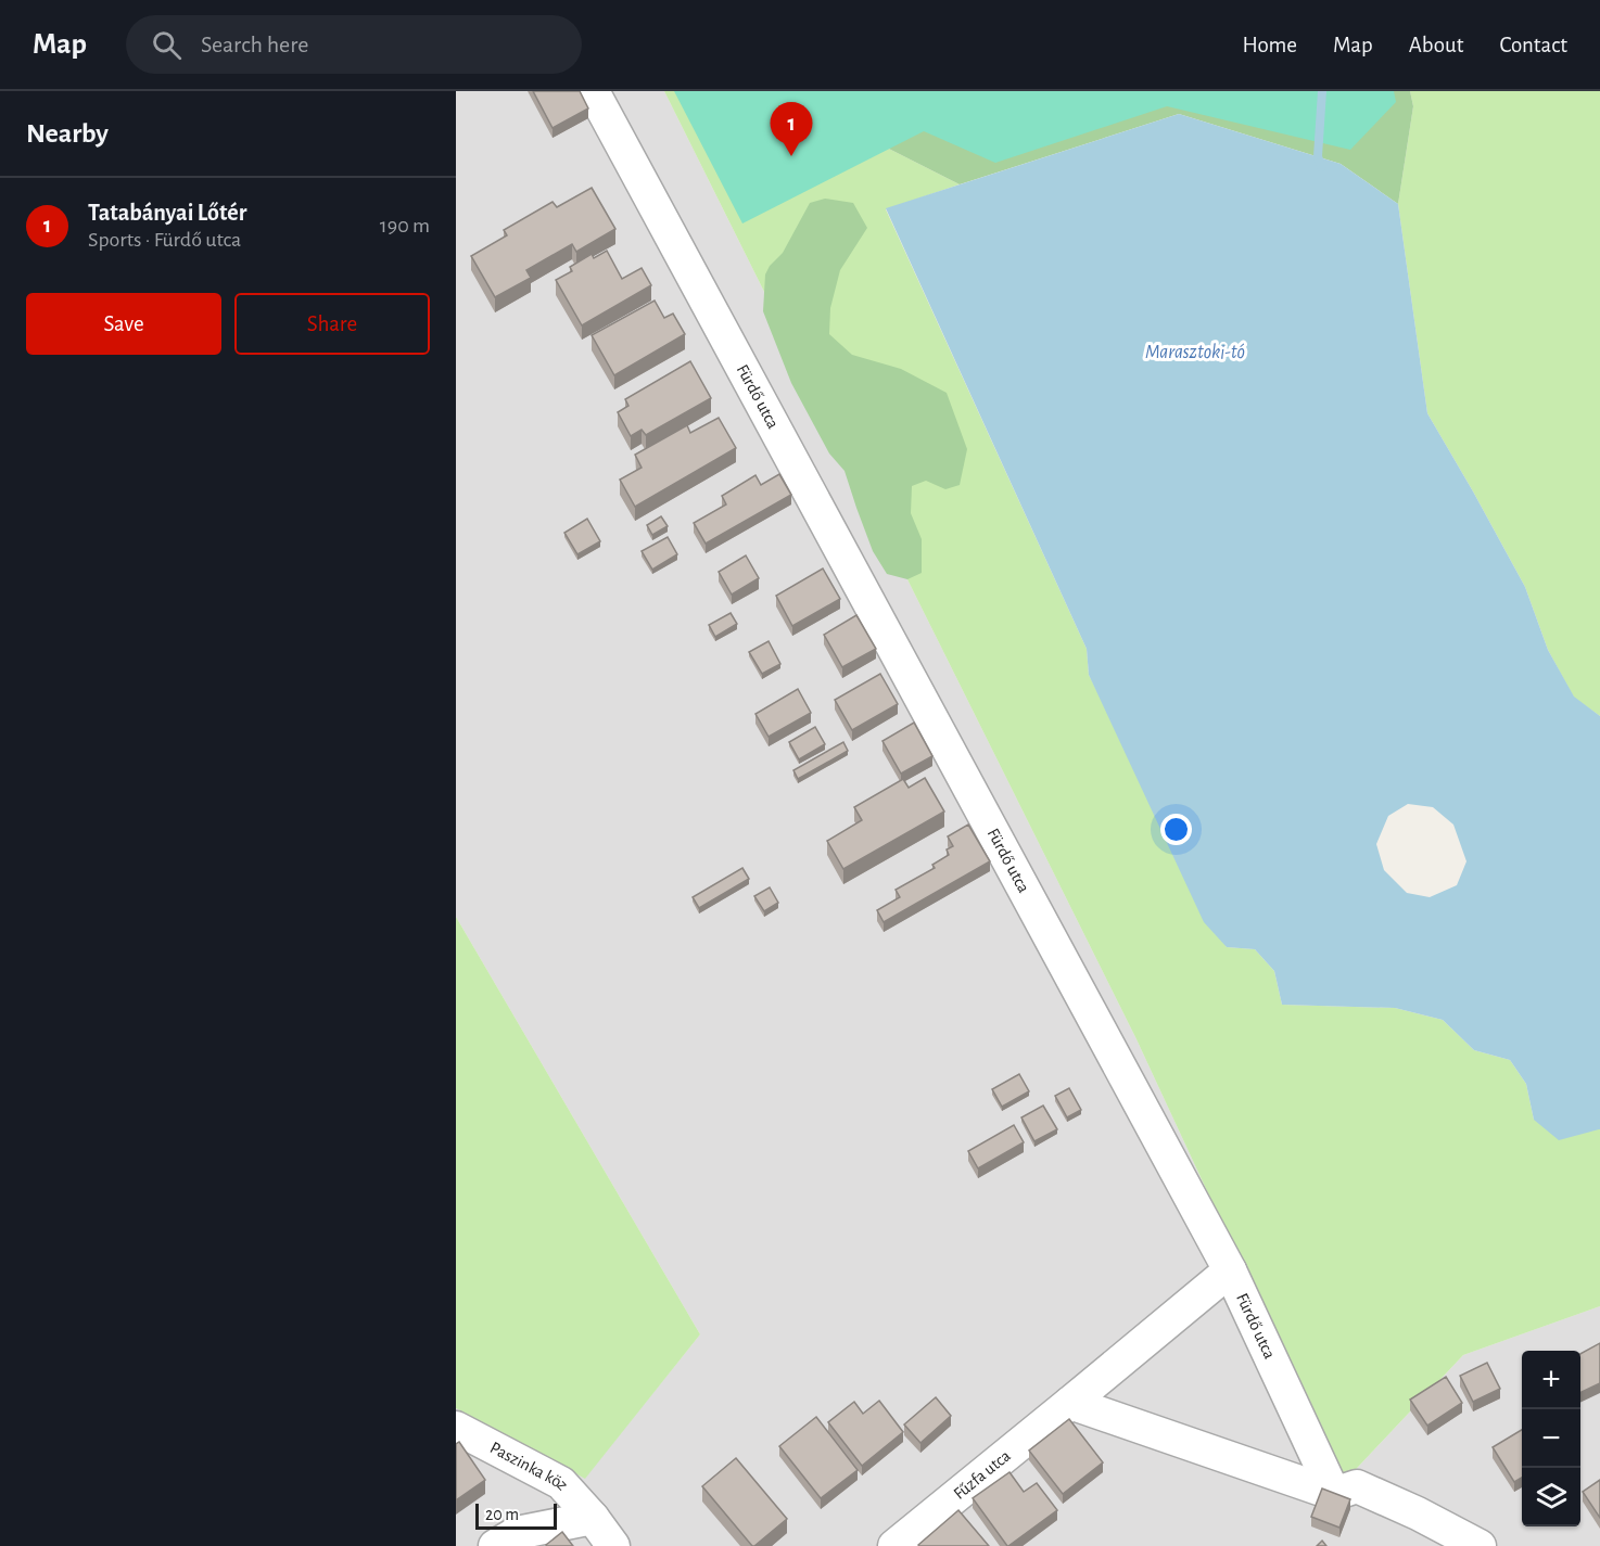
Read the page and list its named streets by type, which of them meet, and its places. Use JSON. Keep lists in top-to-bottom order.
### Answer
{
  "streets": {
    "street": ["Fürdő utca", "Paszinka köz", "Fűzfa utca"]
  },
  "crossings": [
    ["Fürdő utca", "Fűzfa utca"]
  ],
  "water": ["Marasztoki-tó"],
  "scale_bar": "20 m",
  "page": {
    "header": "Map",
    "search": "Search here",
    "nav": [
      "Home",
      "Map",
      "About",
      "Contact"
    ],
    "heading": "Nearby",
    "pins": "1",
    "list": [
      {
        "mark": "1",
        "name": "Tatabányai Lőtér",
        "note": "Sports · Fürdő utca",
        "value": "190 m"
      }
    ],
    "buttons": ["Save", "Share"],
    "map_buttons": ["+", "−"],
    "scale": "20 m"
  }
}
